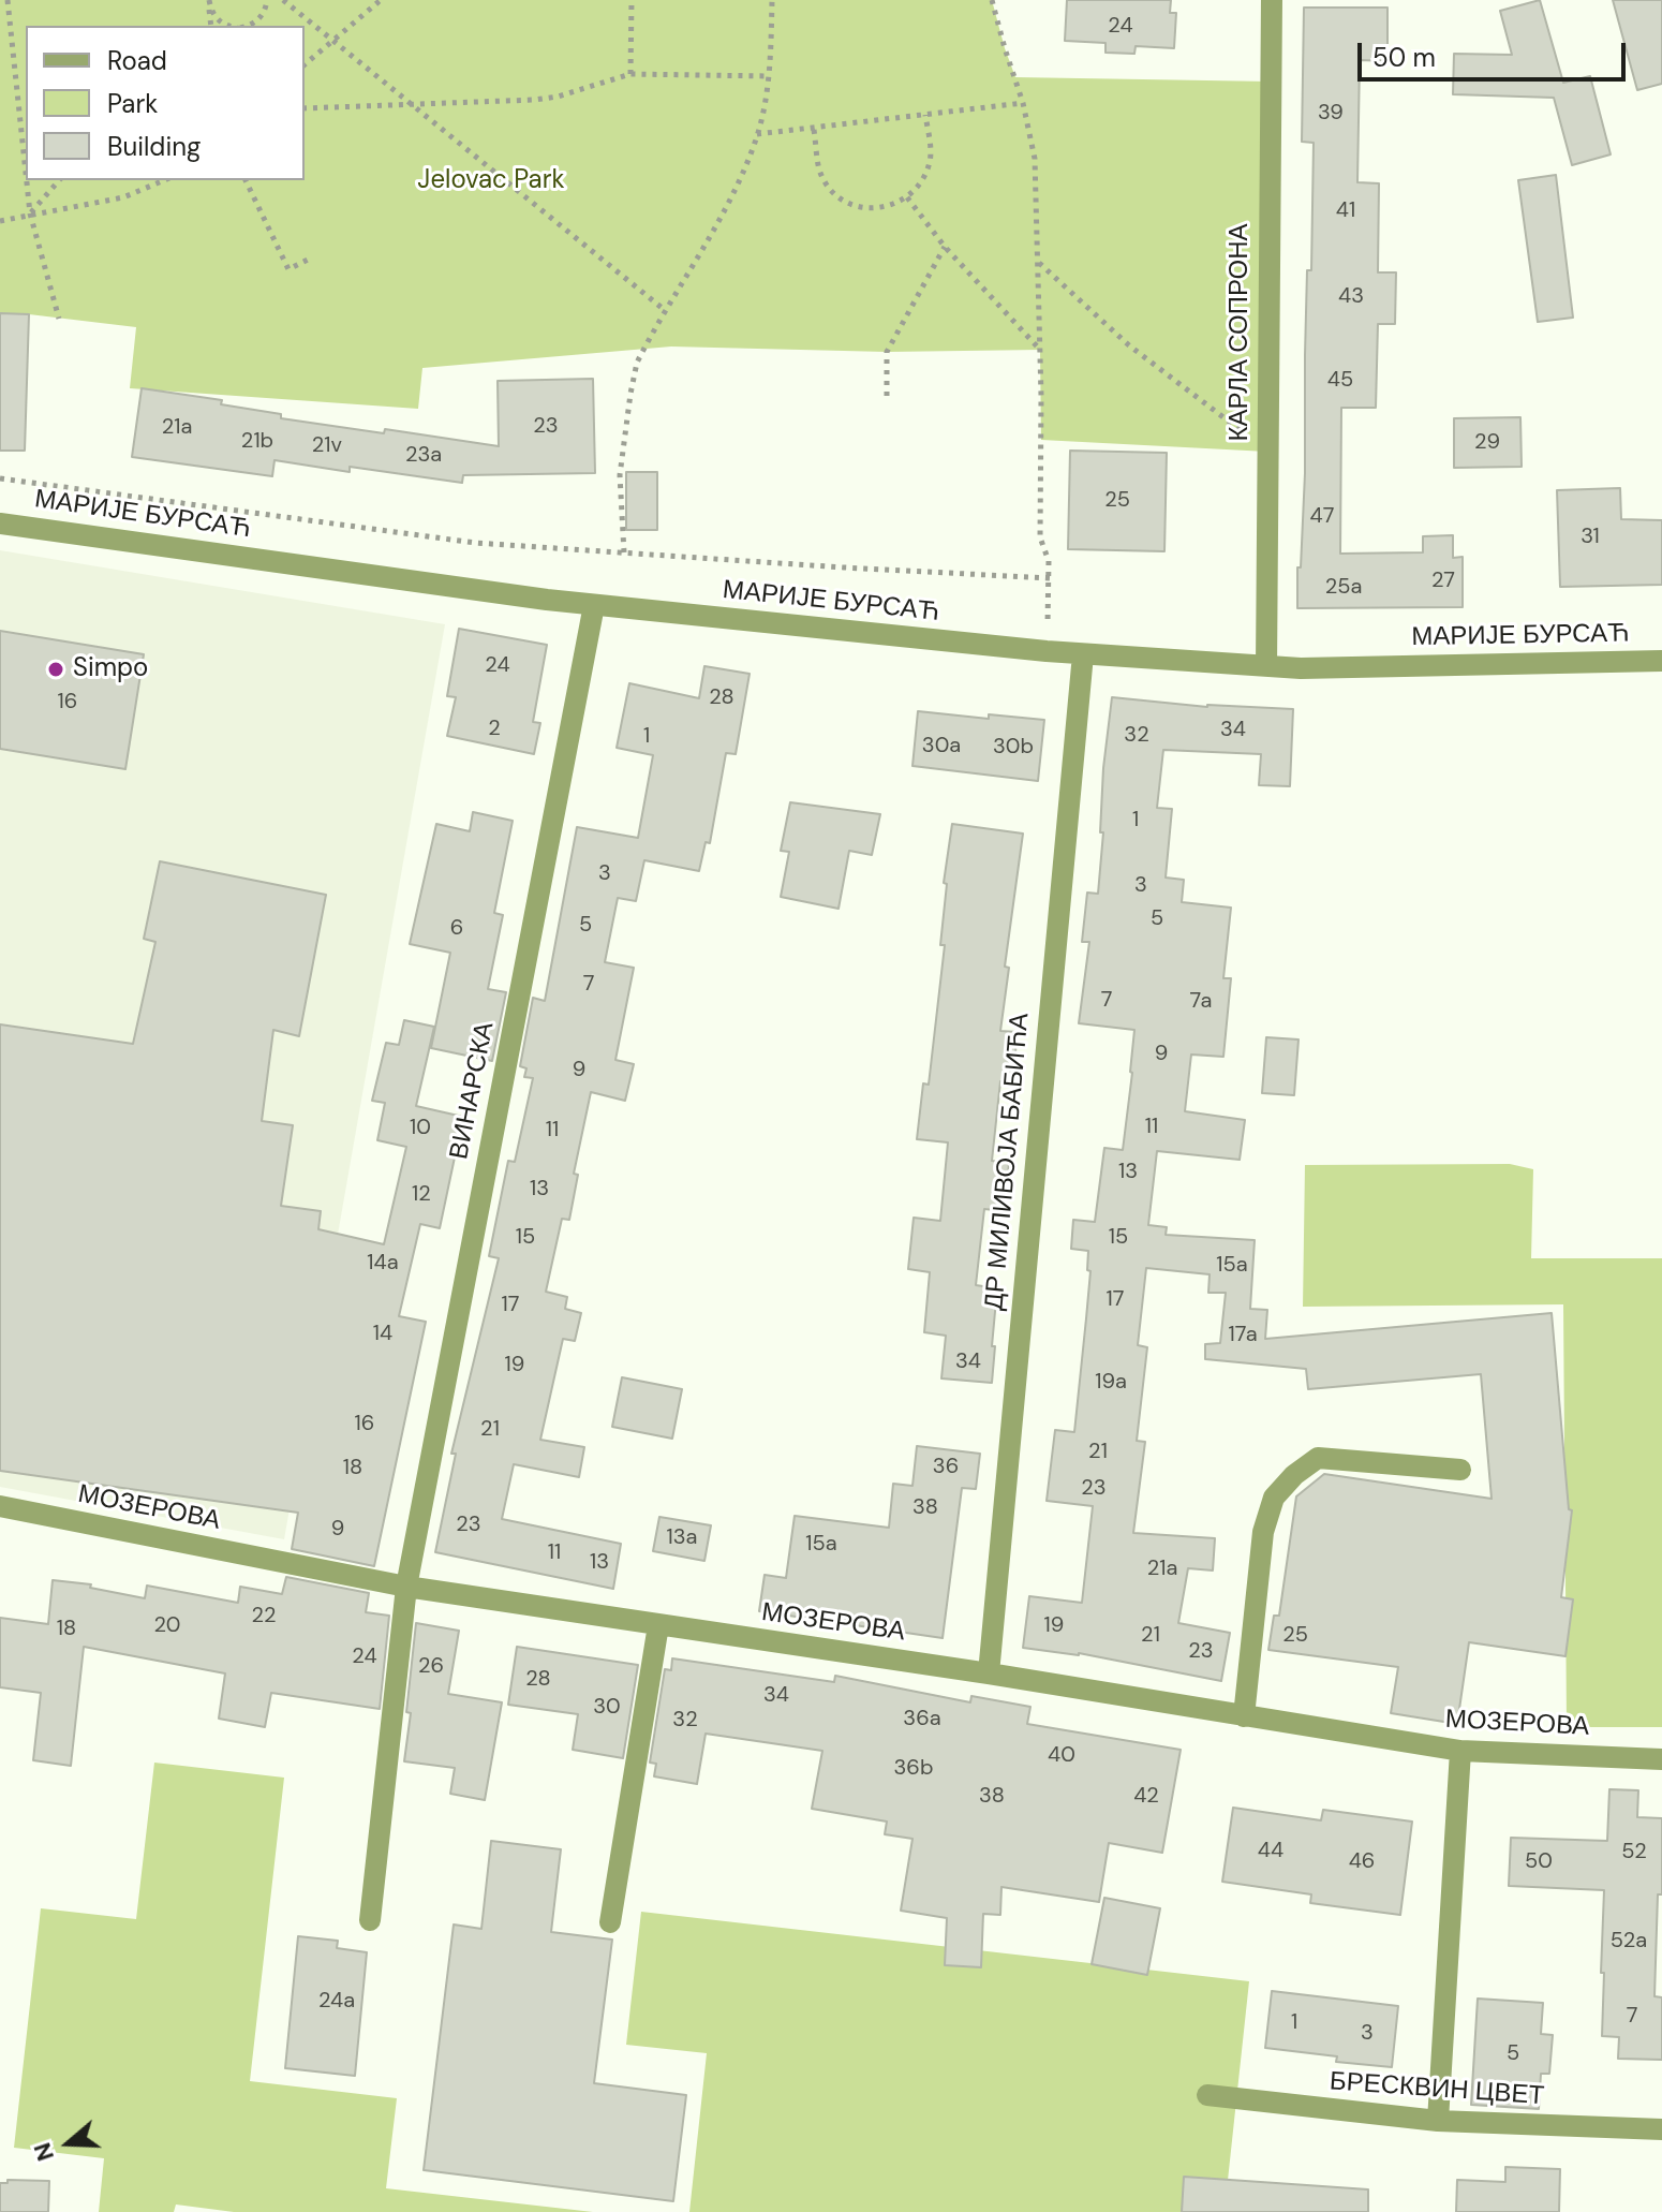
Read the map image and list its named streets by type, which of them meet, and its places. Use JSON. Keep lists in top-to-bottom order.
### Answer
{
  "streets": {
    "street": [
      "КАРЛА СОПРОНА",
      "МАРИЈЕ БУРСАЋ",
      "ВИНАРСКА",
      "ДР МИЛИВОЈА БАБИЋА",
      "МОЗЕРОВА",
      "БРЕСКВИН ЦВЕТ"
    ]
  },
  "crossings": [
    ["КАРЛА СОПРОНА", "МАРИЈЕ БУРСАЋ"],
    ["МАРИЈЕ БУРСАЋ", "ВИНАРСКА"],
    ["МАРИЈЕ БУРСАЋ", "ДР МИЛИВОЈА БАБИЋА"],
    ["ВИНАРСКА", "МОЗЕРОВА"],
    ["ДР МИЛИВОЈА БАБИЋА", "МОЗЕРОВА"]
  ],
  "parks": ["Jelovac Park"],
  "places": ["Simpo"],
  "house_numbers": [
    "24",
    "39",
    "41",
    "43",
    "45",
    "23",
    "21a",
    "21b",
    "29",
    "21v",
    "23a",
    "25",
    "47",
    "31",
    "27",
    "25a",
    "24",
    "28",
    "16",
    "2",
    "34",
    "32",
    "1",
    "30a",
    "30b",
    "1",
    "3",
    "3",
    "5",
    "5",
    "6",
    "7",
    "7",
    "7a",
    "9",
    "9",
    "11",
    "10",
    "11",
    "13",
    "13",
    "12",
    "15",
    "15",
    "14a",
    "15a",
    "17",
    "17",
    "14",
    "17a",
    "34",
    "19",
    "19a",
    "16",
    "21",
    "21",
    "36",
    "18",
    "23",
    "38",
    "23",
    "9",
    "13a",
    "15a",
    "11",
    "13",
    "21a",
    "22",
    "20",
    "19",
    "18",
    "21",
    "25",
    "23",
    "24",
    "26",
    "28",
    "34",
    "30",
    "36a",
    "32",
    "40",
    "36b",
    "38",
    "42",
    "44",
    "52",
    "46",
    "50",
    "52a",
    "24a",
    "7",
    "1",
    "3",
    "5"
  ],
  "legend": ["Road", "Park", "Building"],
  "scale_bar": "50 m",
  "north": "left"
}
